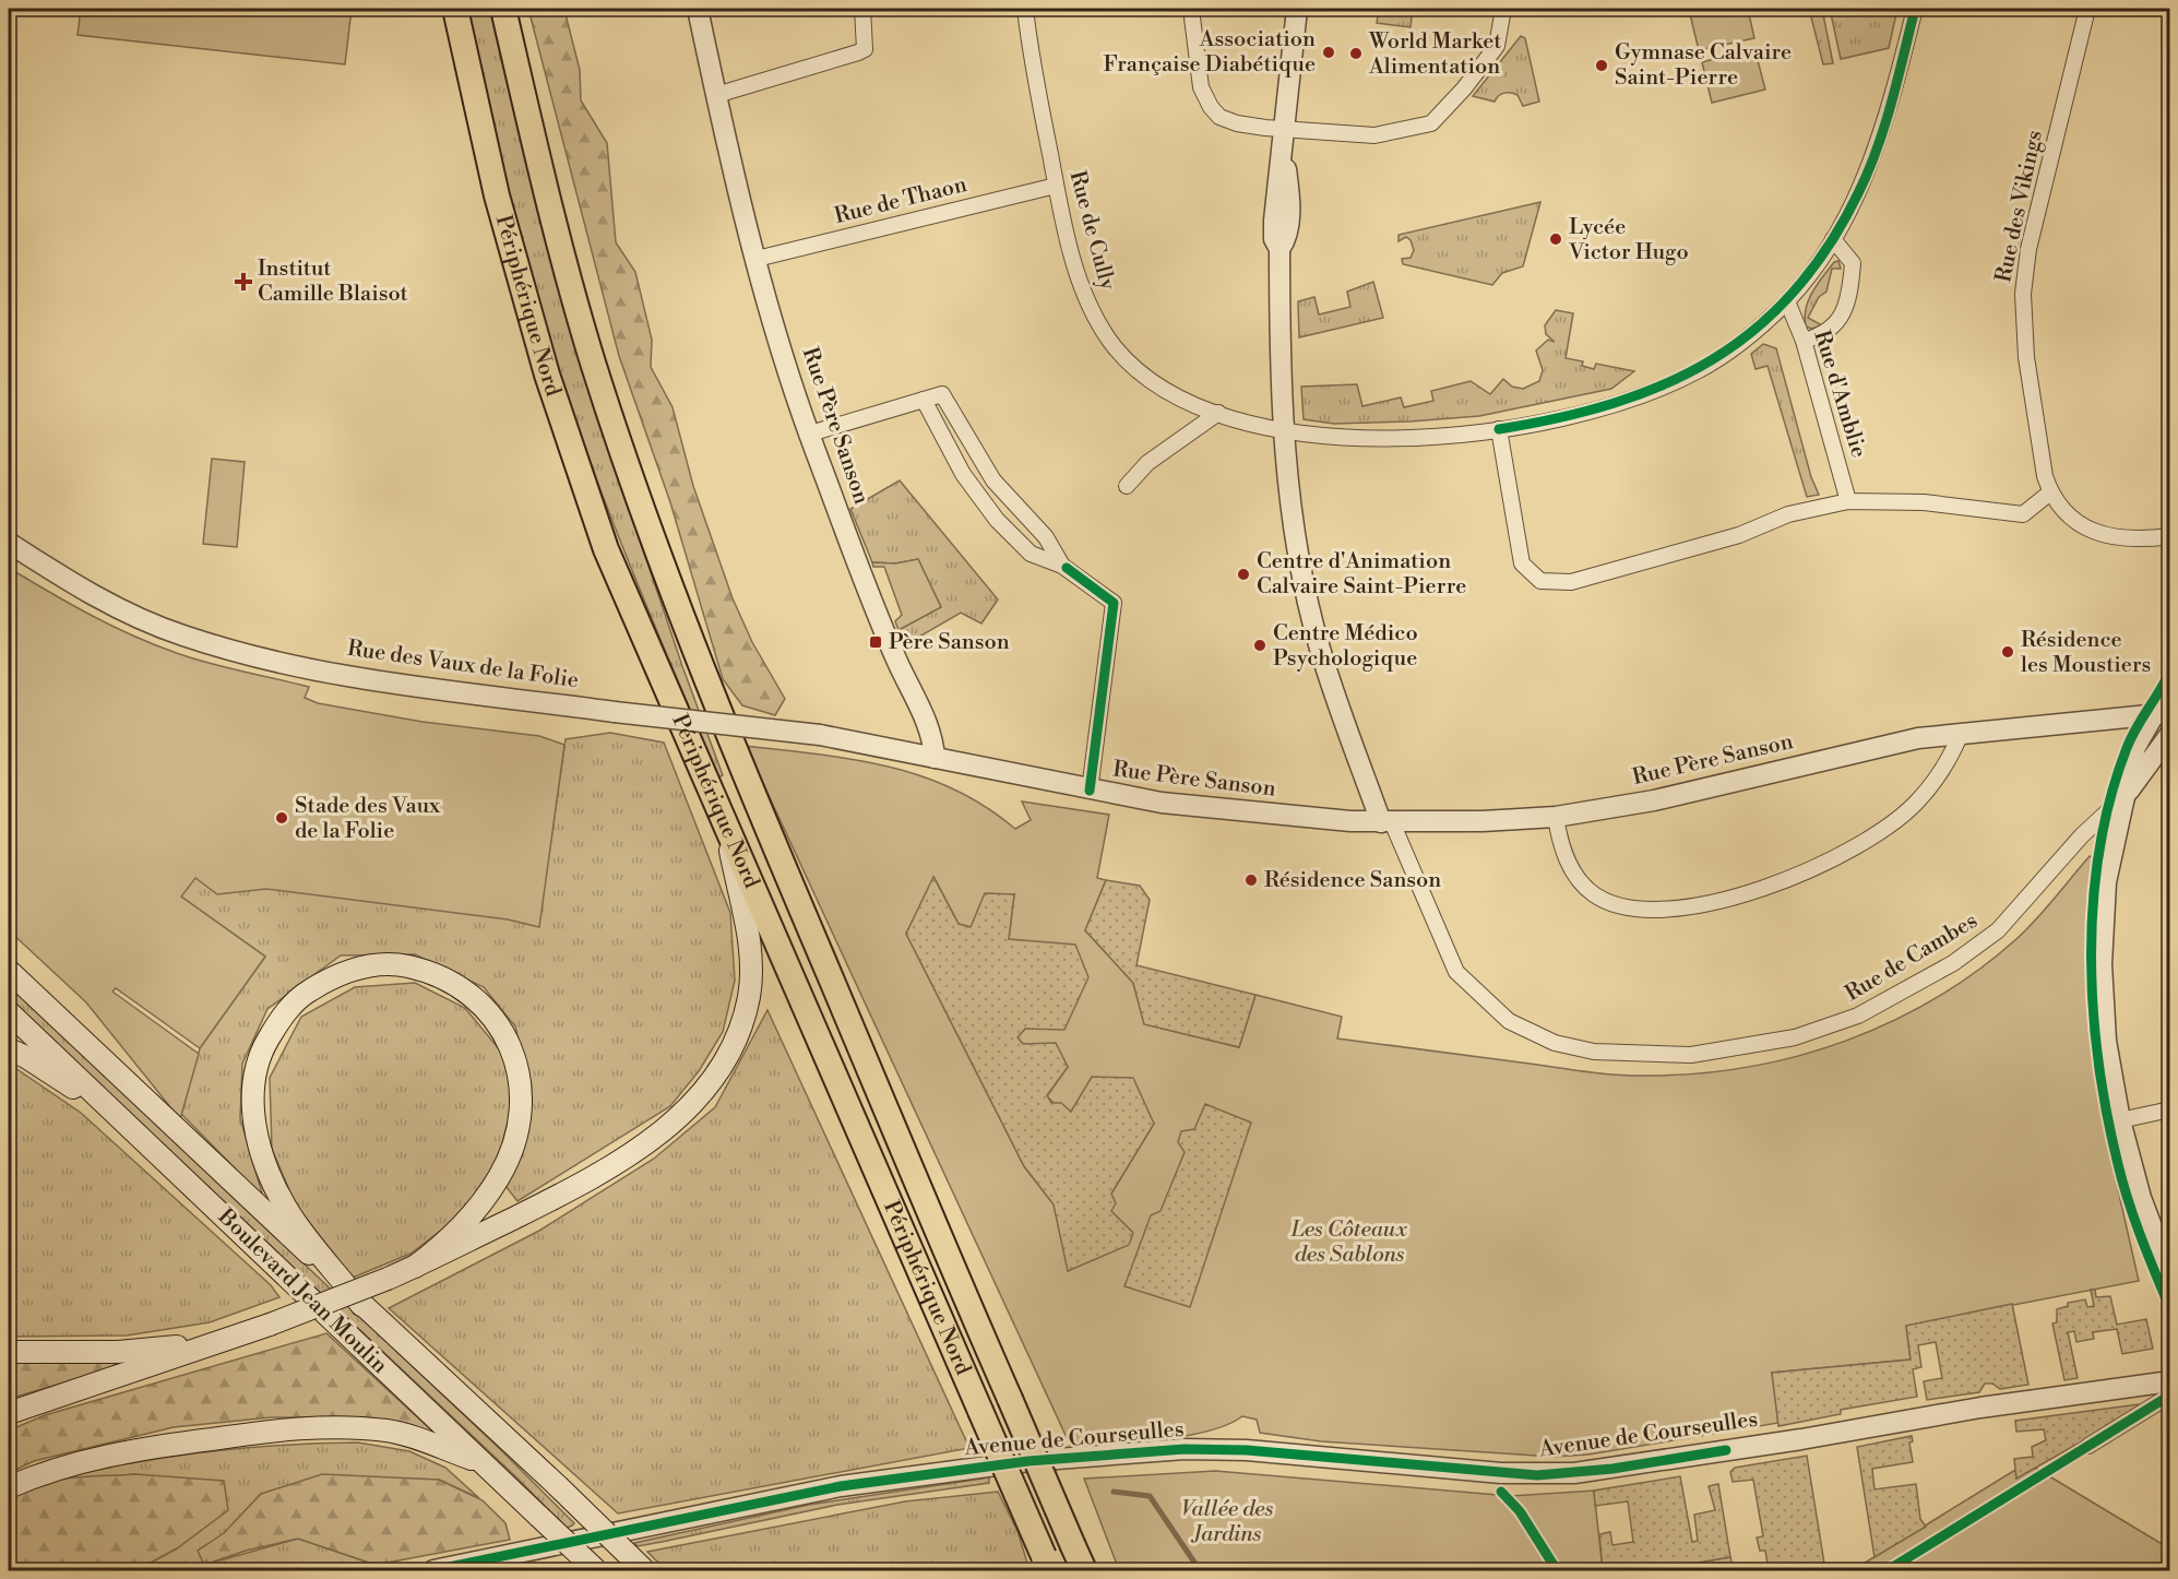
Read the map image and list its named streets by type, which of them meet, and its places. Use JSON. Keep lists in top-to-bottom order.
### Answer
{
  "streets": {
    "highway": ["Périphérique Nord"],
    "main road": ["Boulevard Jean Moulin"],
    "street": [
      "Rue de Thaon",
      "Rue des Vikings",
      "Rue de Cully",
      "Rue d'Amblie",
      "Rue Père Sanson",
      "Rue des Vaux de la Folie",
      "Rue de Cambes",
      "Avenue de Courseulles"
    ]
  },
  "crossings": [
    ["Rue de Thaon", "Rue de Cully"],
    ["Rue de Thaon", "Rue Père Sanson"],
    ["Rue de Cully", "Rue d'Amblie"],
    ["Rue Père Sanson", "Rue des Vaux de la Folie"],
    ["Rue Père Sanson", "Rue de Cambes"]
  ],
  "parks": ["Les Côteaux des Sablons", "Vallée des Jardins"],
  "places": {
    "other": [
      "Association Française Diabétique",
      "World Market Alimentation",
      "Gymnase Calvaire Saint-Pierre",
      "Lycée Victor Hugo",
      "Centre d'Animation Calvaire Saint-Pierre",
      "Centre Médico Psychologique",
      "Résidence les Moustiers",
      "Stade des Vaux de la Folie",
      "Résidence Sanson"
    ],
    "health": ["Institut Camille Blaisot"],
    "transit": ["Père Sanson"]
  }
}
